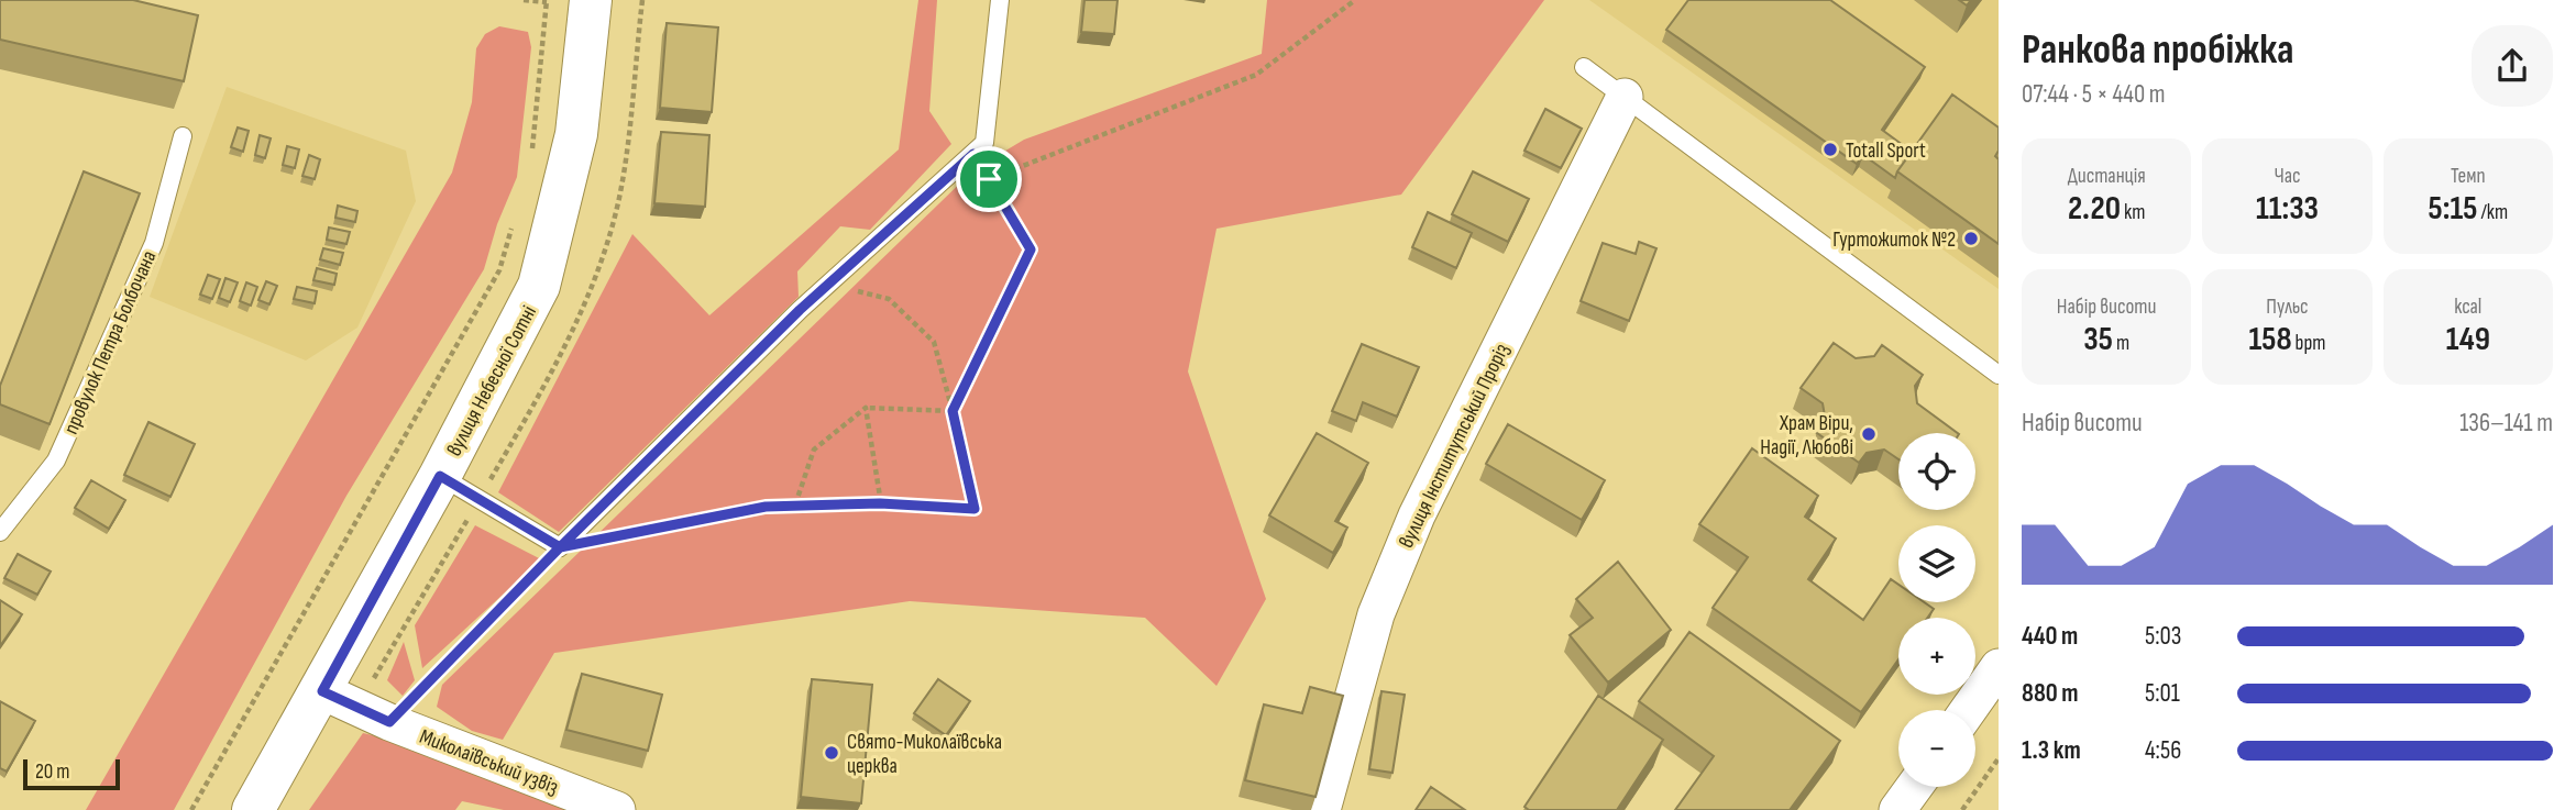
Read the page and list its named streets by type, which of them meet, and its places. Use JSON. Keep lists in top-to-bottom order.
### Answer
{
  "streets": {
    "main road": ["вулиця Небесної Сотні"],
    "street": ["вулиця Інститутський Проріз", "Миколаївський узвіз"],
    "lane": ["провулок Петра Болбочана"]
  },
  "crossings": [
    ["вулиця Небесної Сотні", "Миколаївський узвіз"]
  ],
  "places": [
    "Totall Sport",
    "Гуртожиток №2",
    "Храм Віри, Надії, Любові",
    "Свято-Миколаївська церква"
  ],
  "scale_bar": "20 m",
  "page": {
    "heading": ["Ранкова пробіжка", "07:44 · 5 × 440 m"],
    "stats": [
      ["Дистанція", "2.20 km"],
      ["Час", "11:33"],
      ["Темп", "5:15 /km"],
      ["Набір висоти", "35 m"],
      ["Пульс", "158 bpm"],
      ["kcal", "149"]
    ],
    "chart": ["Набір висоти", "136–141 m"],
    "map_buttons": ["+", "−"],
    "list": [
      {
        "name": "440 m",
        "note": "5:03"
      },
      {
        "name": "880 m",
        "note": "5:01"
      },
      {
        "name": "1.3 km",
        "note": "4:56"
      }
    ],
    "scale": "20 m"
  }
}
